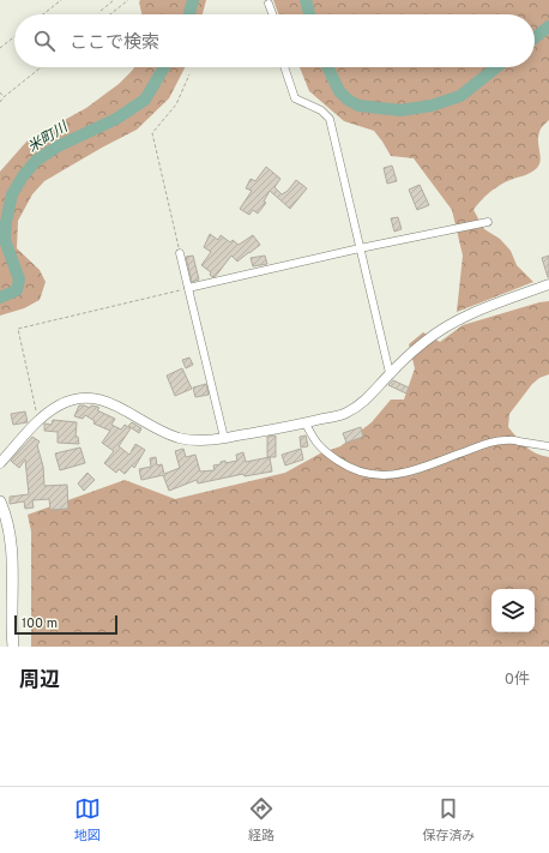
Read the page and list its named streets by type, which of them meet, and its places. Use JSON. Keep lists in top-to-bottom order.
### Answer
{
  "water": ["米町川"],
  "scale_bar": "100 m",
  "page": {
    "search": "ここで検索",
    "scale": "100 m",
    "heading": ["周辺", "0件"],
    "nav": ["地図", "経路", "保存済み"]
  }
}
